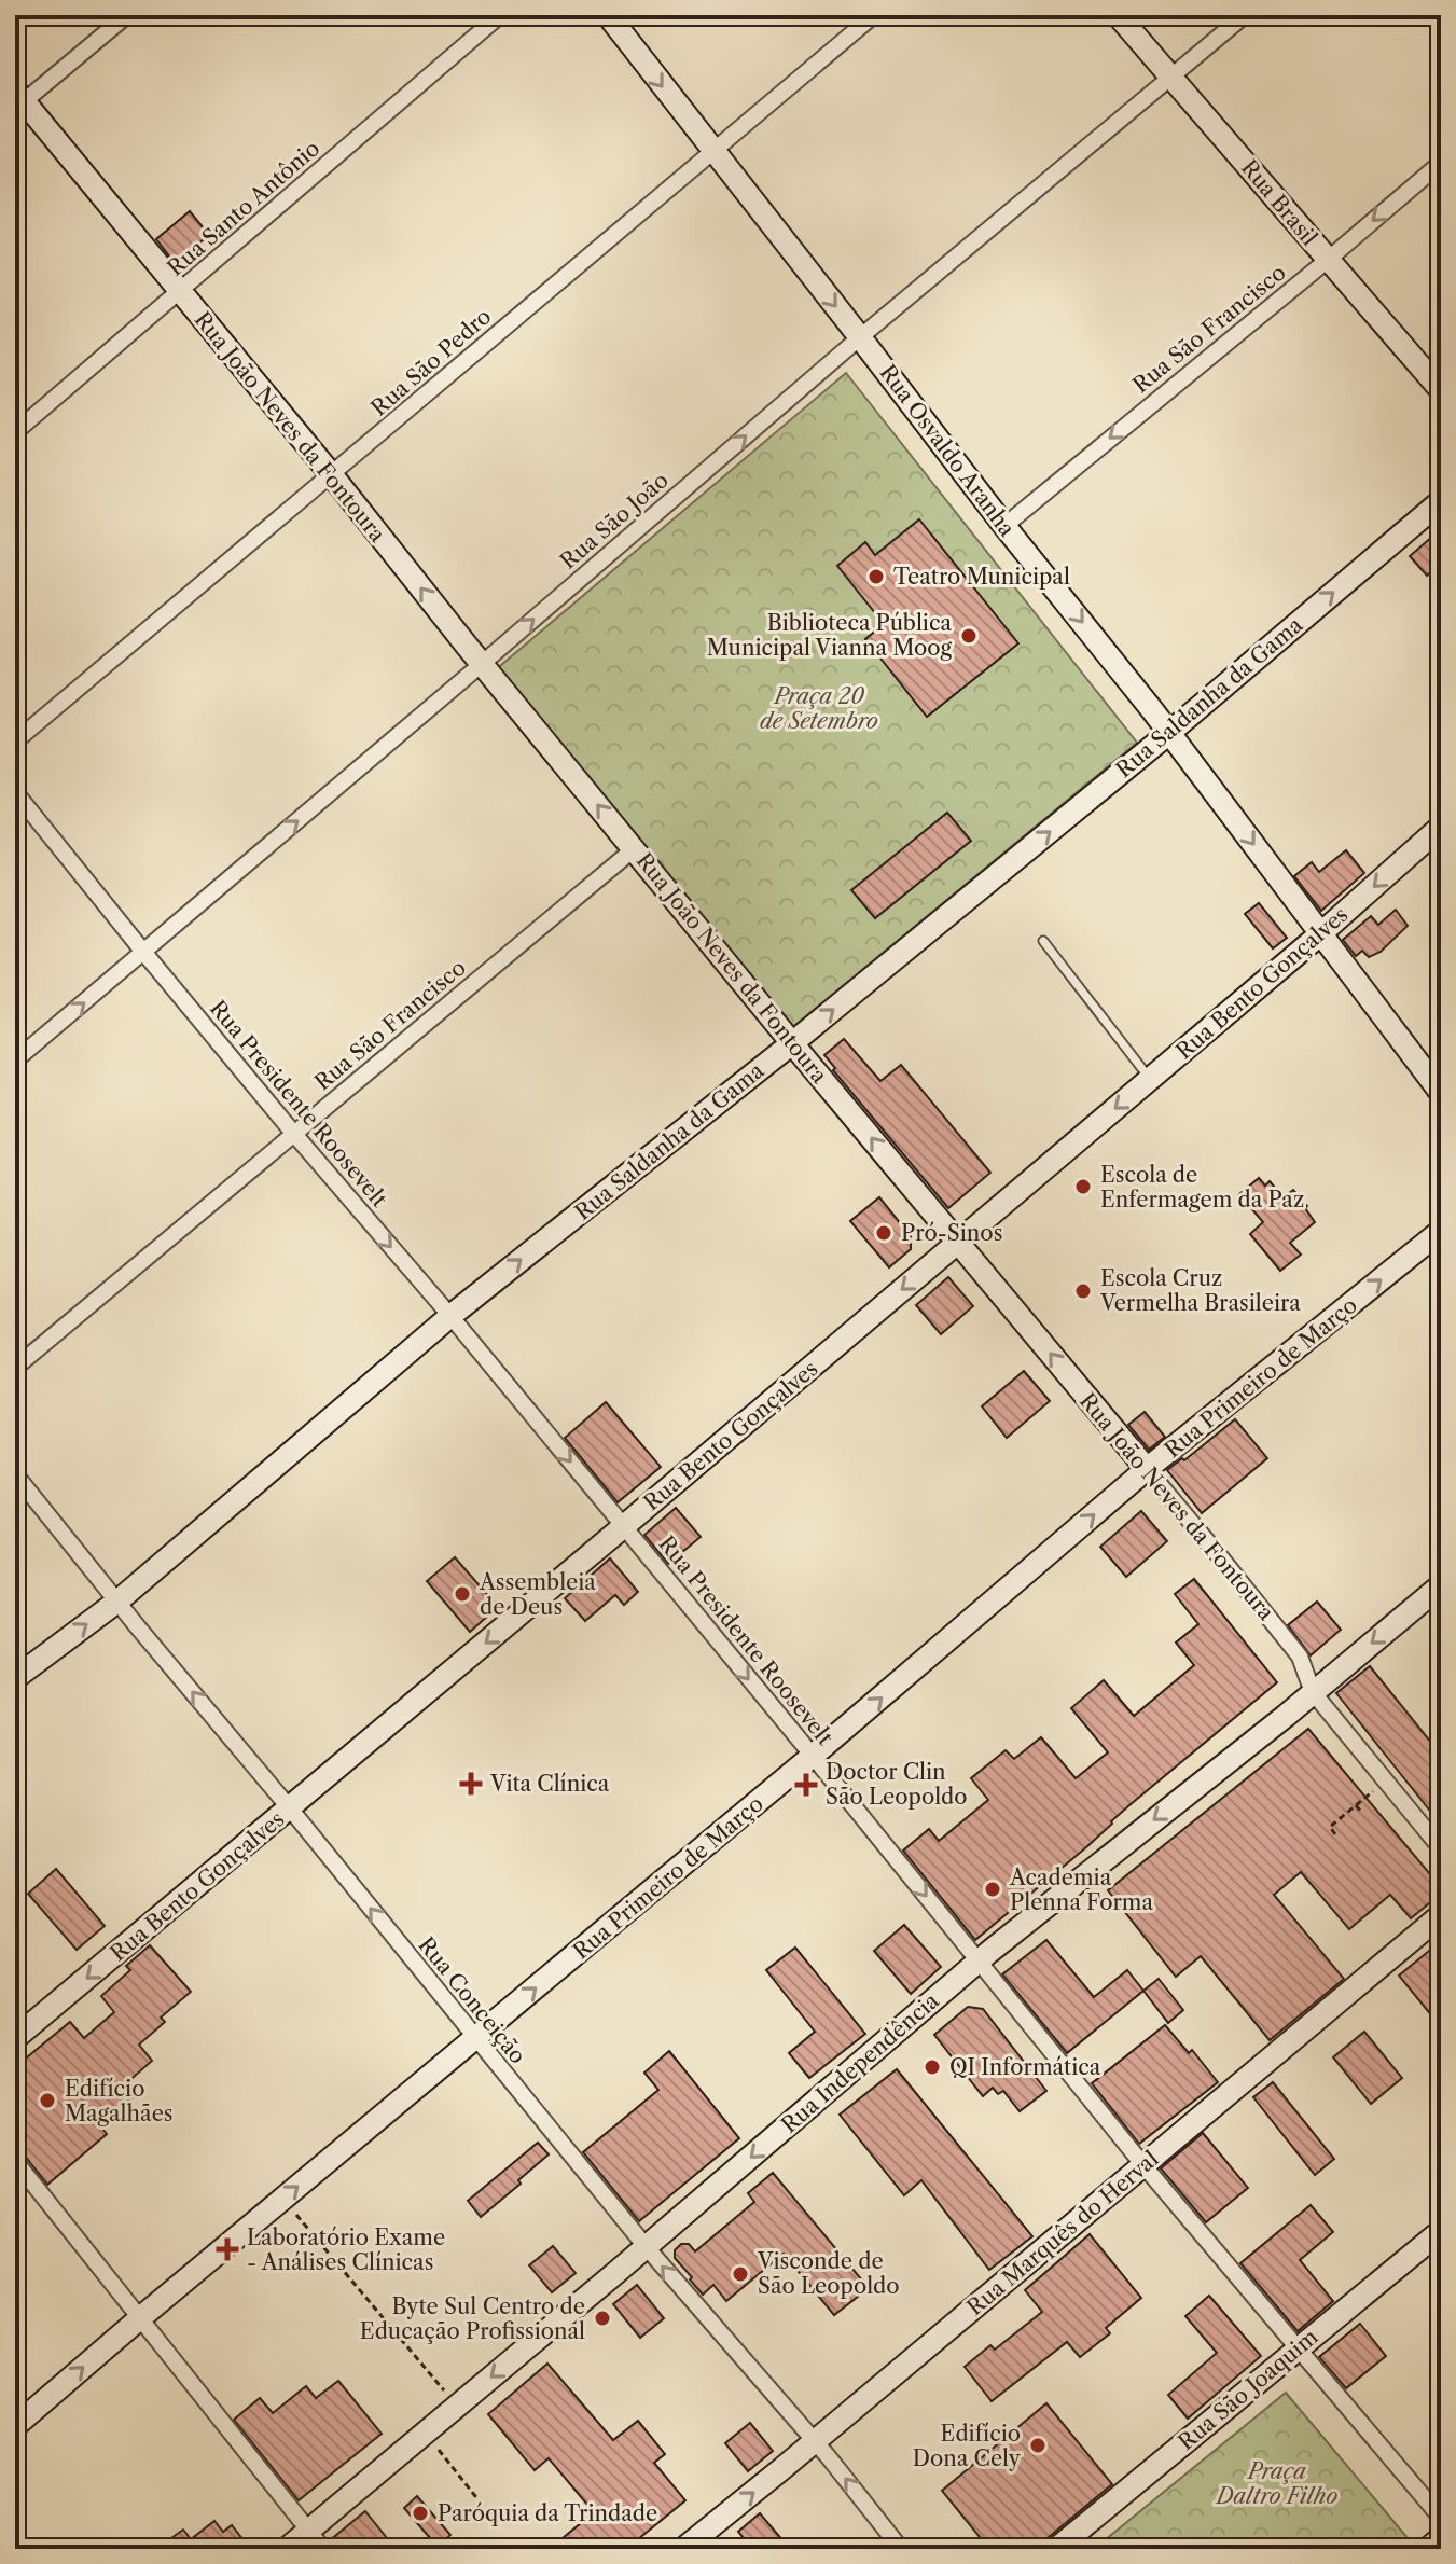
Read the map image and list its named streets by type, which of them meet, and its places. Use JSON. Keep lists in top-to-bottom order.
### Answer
{
  "streets": {
    "street": [
      "Rua Brasil",
      "Rua Santo Antônio",
      "Rua São Francisco",
      "Rua São Pedro",
      "Rua João Neves da Fontoura",
      "Rua Osvaldo Aranha",
      "Rua São João",
      "Rua Saldanha da Gama",
      "Rua Bento Gonçalves",
      "Rua Presidente Roosevelt",
      "Rua Primeiro de Março",
      "Rua Conceição",
      "Rua Independência",
      "Rua Marquês do Herval",
      "Rua São Joaquim"
    ]
  },
  "crossings": [
    ["Rua Brasil", "Rua São Francisco"],
    ["Rua Brasil", "Rua São João"],
    ["Rua Santo Antônio", "Rua João Neves da Fontoura"],
    ["Rua São Francisco", "Rua João Neves da Fontoura"],
    ["Rua São Francisco", "Rua Osvaldo Aranha"],
    ["Rua São Francisco", "Rua Presidente Roosevelt"],
    ["Rua São Pedro", "Rua João Neves da Fontoura"],
    ["Rua São Pedro", "Rua Osvaldo Aranha"],
    ["Rua João Neves da Fontoura", "Rua São João"],
    ["Rua João Neves da Fontoura", "Rua Saldanha da Gama"],
    ["Rua João Neves da Fontoura", "Rua Bento Gonçalves"],
    ["Rua João Neves da Fontoura", "Rua Primeiro de Março"],
    ["Rua João Neves da Fontoura", "Rua Independência"],
    ["Rua Osvaldo Aranha", "Rua São João"],
    ["Rua Osvaldo Aranha", "Rua Saldanha da Gama"],
    ["Rua Osvaldo Aranha", "Rua Bento Gonçalves"],
    ["Rua São João", "Rua Presidente Roosevelt"],
    ["Rua Saldanha da Gama", "Rua Presidente Roosevelt"],
    ["Rua Saldanha da Gama", "Rua Conceição"],
    ["Rua Bento Gonçalves", "Rua Presidente Roosevelt"],
    ["Rua Bento Gonçalves", "Rua Conceição"],
    ["Rua Presidente Roosevelt", "Rua Primeiro de Março"],
    ["Rua Presidente Roosevelt", "Rua Independência"],
    ["Rua Presidente Roosevelt", "Rua Marquês do Herval"],
    ["Rua Presidente Roosevelt", "Rua São Joaquim"],
    ["Rua Primeiro de Março", "Rua Conceição"],
    ["Rua Conceição", "Rua Independência"],
    ["Rua Conceição", "Rua Marquês do Herval"]
  ],
  "one_way": [
    "Rua São Francisco",
    "Rua João Neves da Fontoura",
    "Rua Osvaldo Aranha",
    "Rua São João",
    "Rua Saldanha da Gama",
    "Rua Bento Gonçalves",
    "Rua Presidente Roosevelt",
    "Rua Primeiro de Março",
    "Rua Conceição",
    "Rua Independência"
  ],
  "parks": ["Praça 20 de Setembro", "Praça Daltro Filho"],
  "places": {
    "other": [
      "Teatro Municipal",
      "Biblioteca Pública Municipal Vianna Moog",
      "Escola de Enfermagem da Paz",
      "Pró-Sinos",
      "Escola Cruz Vermelha Brasileira",
      "Assembleia de Deus",
      "Academia Plenna Forma",
      "QI Informática",
      "Edifício Magalhães",
      "Visconde de São Leopoldo",
      "Byte Sul Centro de Educação Profissional",
      "Edifício Dona Cely",
      "Paróquia da Trindade"
    ],
    "health": ["Vita Clínica", "Doctor Clin São Leopoldo", "Laboratório Exame - Análises Clínicas"]
  }
}
